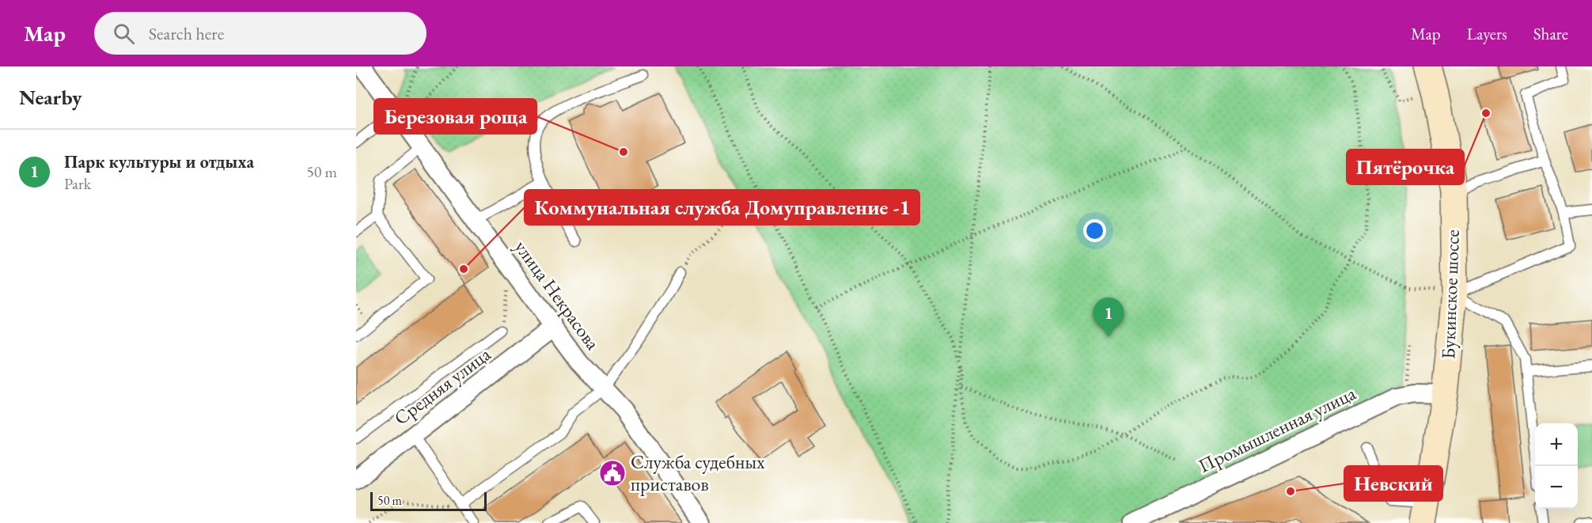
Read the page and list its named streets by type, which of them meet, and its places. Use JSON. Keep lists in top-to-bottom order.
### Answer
{
  "streets": {
    "main road": ["Букинское шоссе"],
    "street": ["улица Некрасова", "Средняя улица", "Промышленная улица"]
  },
  "crossings": [
    ["Букинское шоссе", "Промышленная улица"],
    ["улица Некрасова", "Средняя улица"]
  ],
  "places": {
    "other": [
      "Пятёрочка",
      "Березовая роща",
      "Коммунальная служба Домуправление -1",
      "Невский"
    ],
    "public building": ["Служба судебных приставов"]
  },
  "scale_bar": "50 m",
  "page": {
    "header": "Map",
    "search": "Search here",
    "nav": ["Map", "Layers", "Share"],
    "heading": "Nearby",
    "list": [
      {
        "mark": "1",
        "name": "Парк культуры и отдыха",
        "note": "Park",
        "value": "50 m"
      }
    ],
    "pins": "1",
    "map_buttons": ["+", "−"],
    "scale": "50 m"
  }
}
